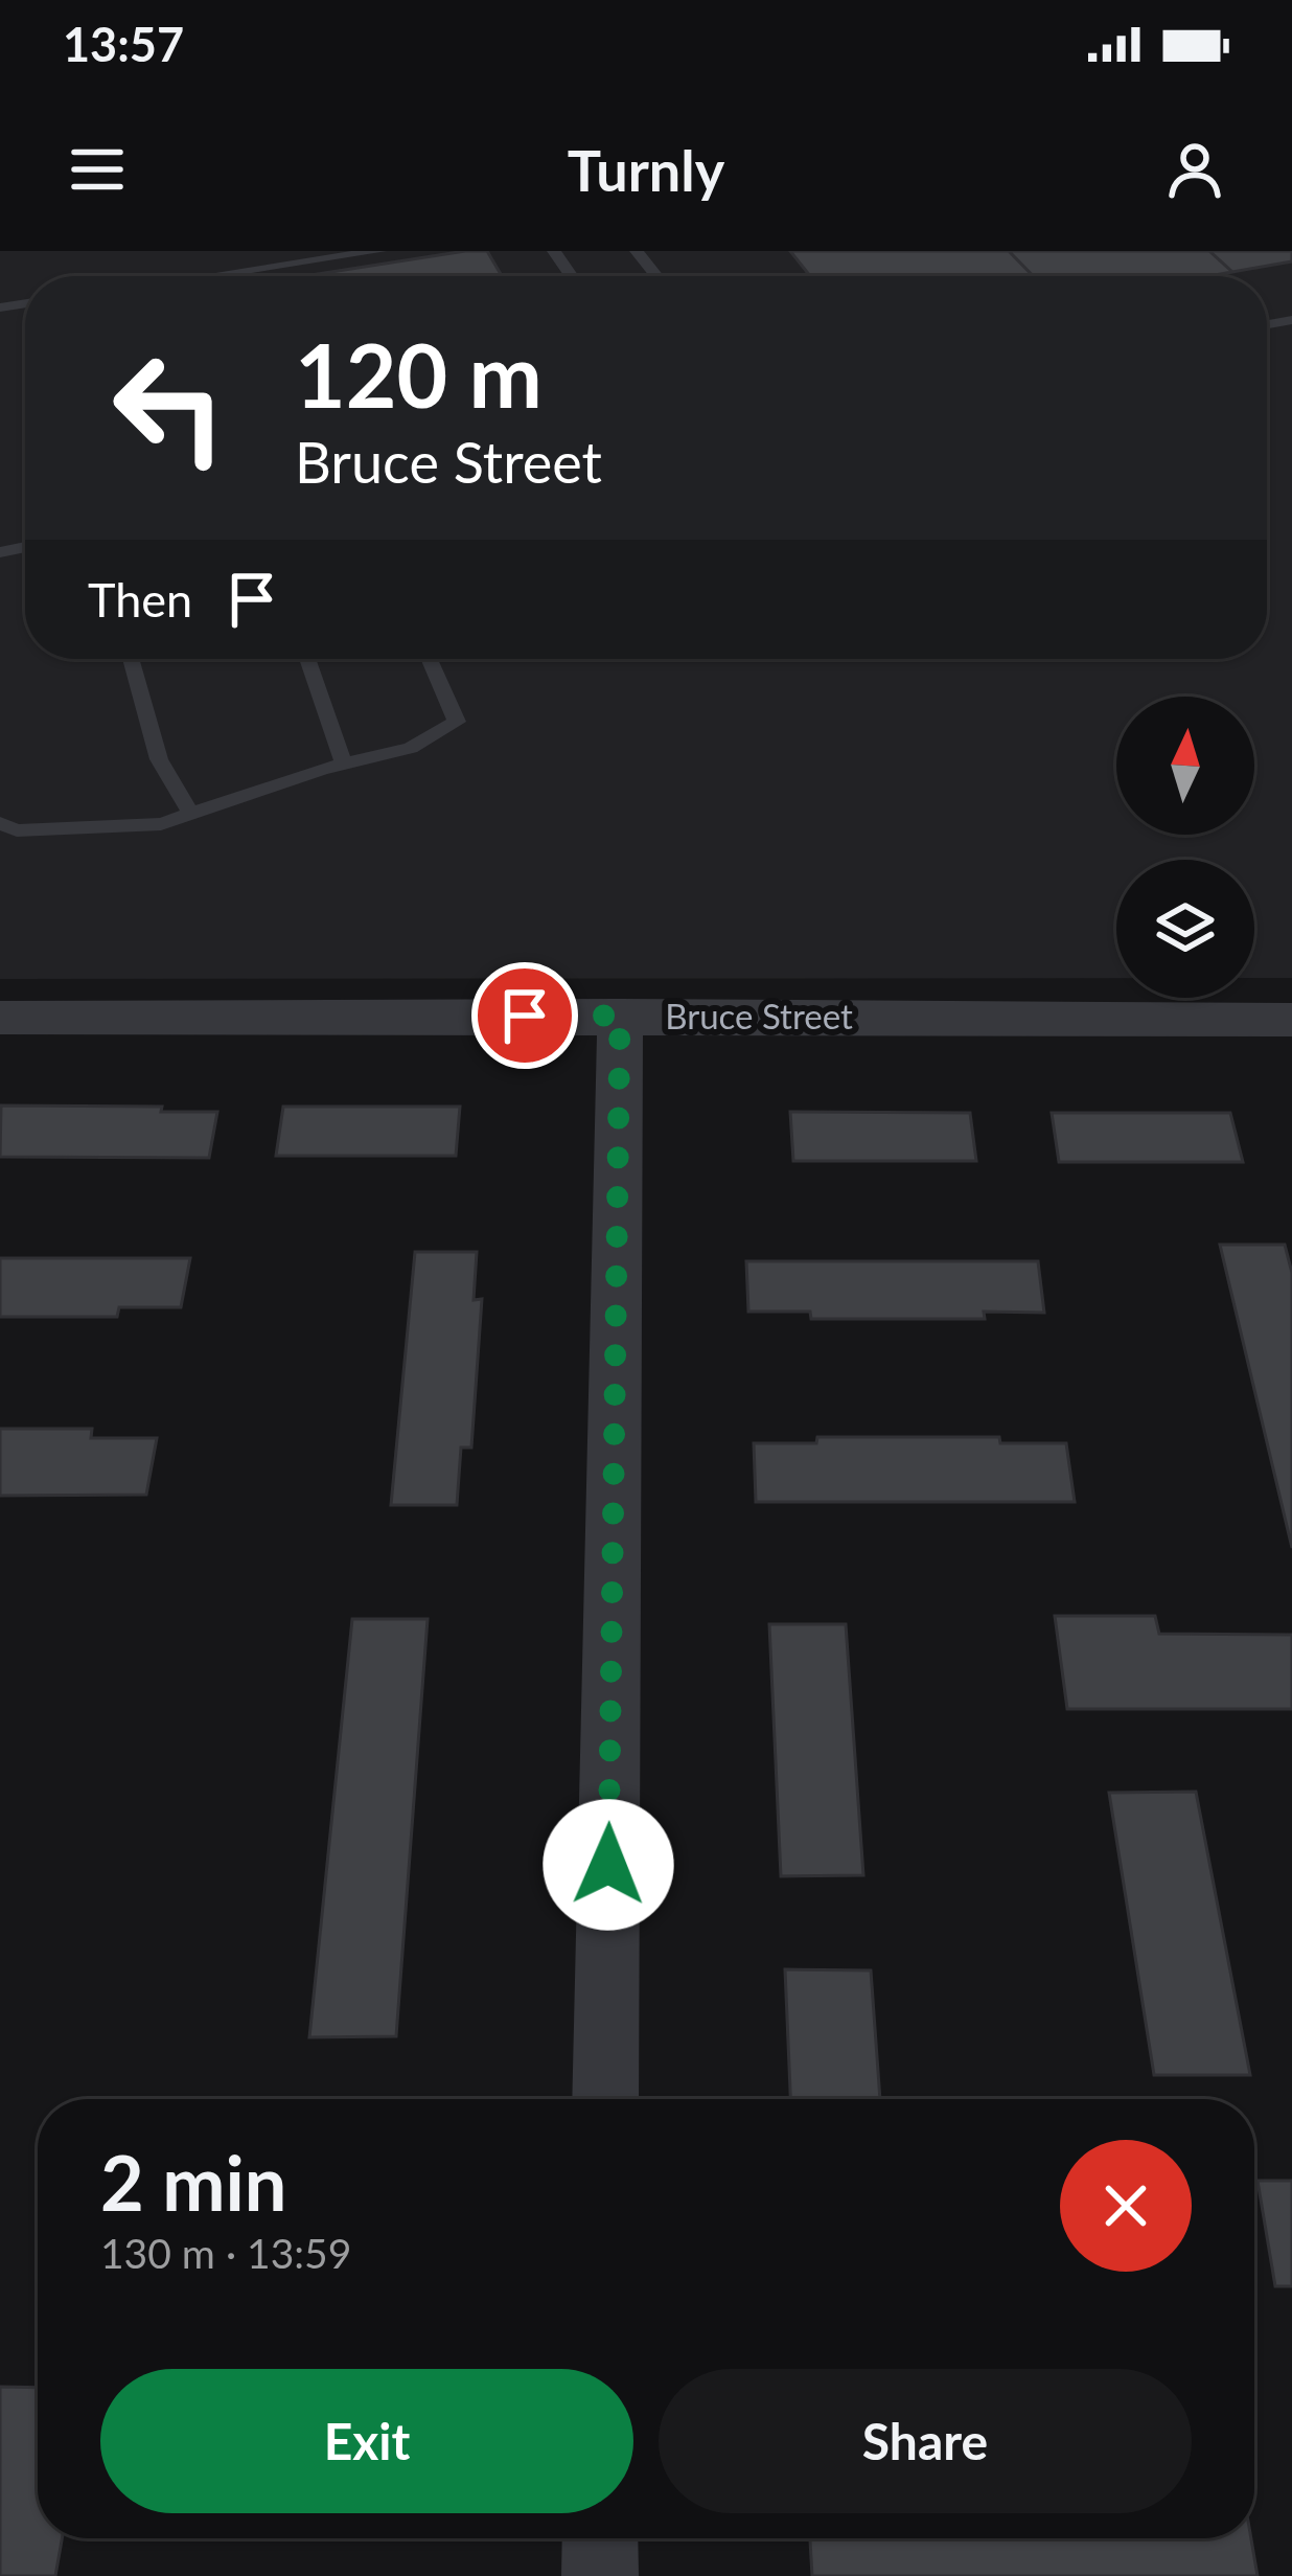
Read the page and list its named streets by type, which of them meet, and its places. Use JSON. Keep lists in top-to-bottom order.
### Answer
{
  "streets": {
    "street": ["Bruce Street"]
  },
  "north": "top",
  "page": {
    "status": "13:57",
    "header": "Turnly",
    "turn": ["120 m", "Bruce Street"],
    "then": "Then",
    "heading": ["2 min", "130 m · 13:59"],
    "buttons": ["Exit", "Share"]
  }
}
